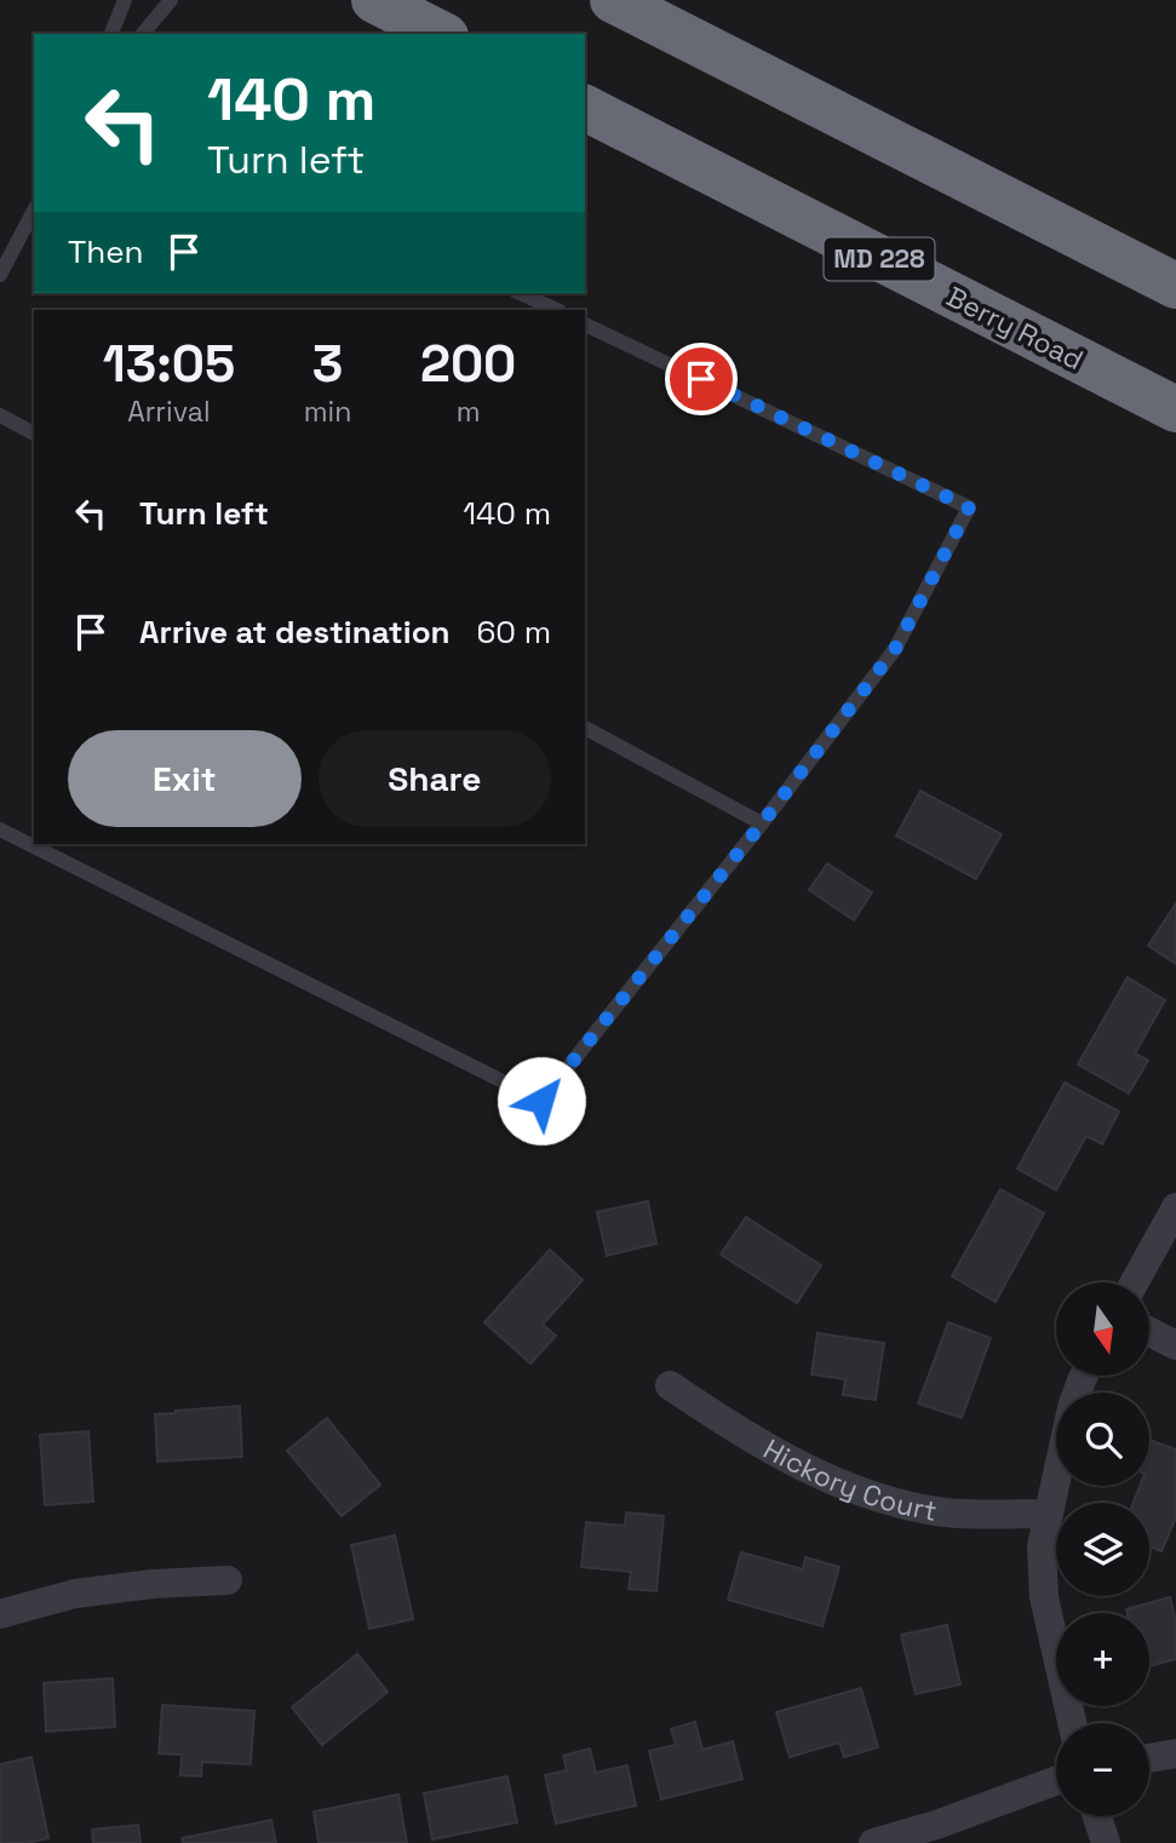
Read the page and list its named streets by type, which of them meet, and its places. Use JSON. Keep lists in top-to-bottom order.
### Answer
{
  "streets": {
    "highway": ["MD 228", "Berry Road"],
    "street": ["Hickory Court"]
  },
  "north": "bottom",
  "page": {
    "turn": ["140 m", "Turn left"],
    "then": "Then",
    "eta": [
      "13:05",
      "Arrival",
      "3",
      "min",
      "200",
      "m"
    ],
    "list": [
      {
        "name": "Turn left",
        "value": "140 m"
      },
      {
        "name": "Arrive at destination",
        "value": "60 m"
      }
    ],
    "buttons": ["Exit", "Share"],
    "map_buttons": ["+", "−"]
  }
}
